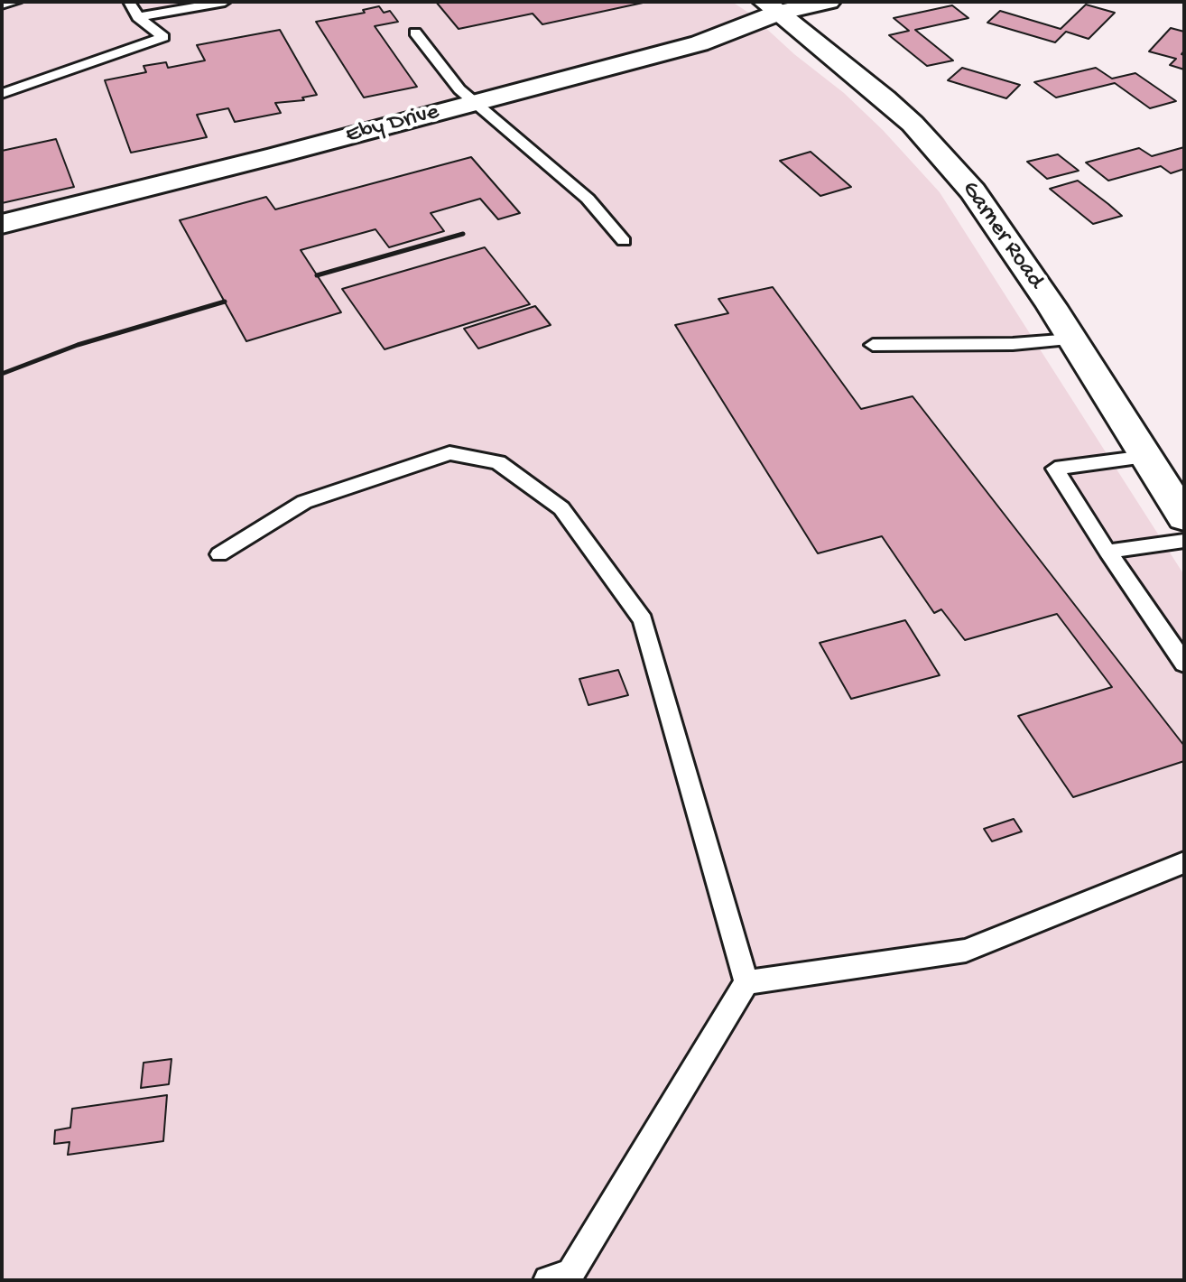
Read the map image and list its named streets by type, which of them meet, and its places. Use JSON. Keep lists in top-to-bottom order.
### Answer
{
  "streets": {
    "street": ["Eby Drive", "Garner Road"]
  },
  "crossings": [
    ["Eby Drive", "Garner Road"]
  ]
}
